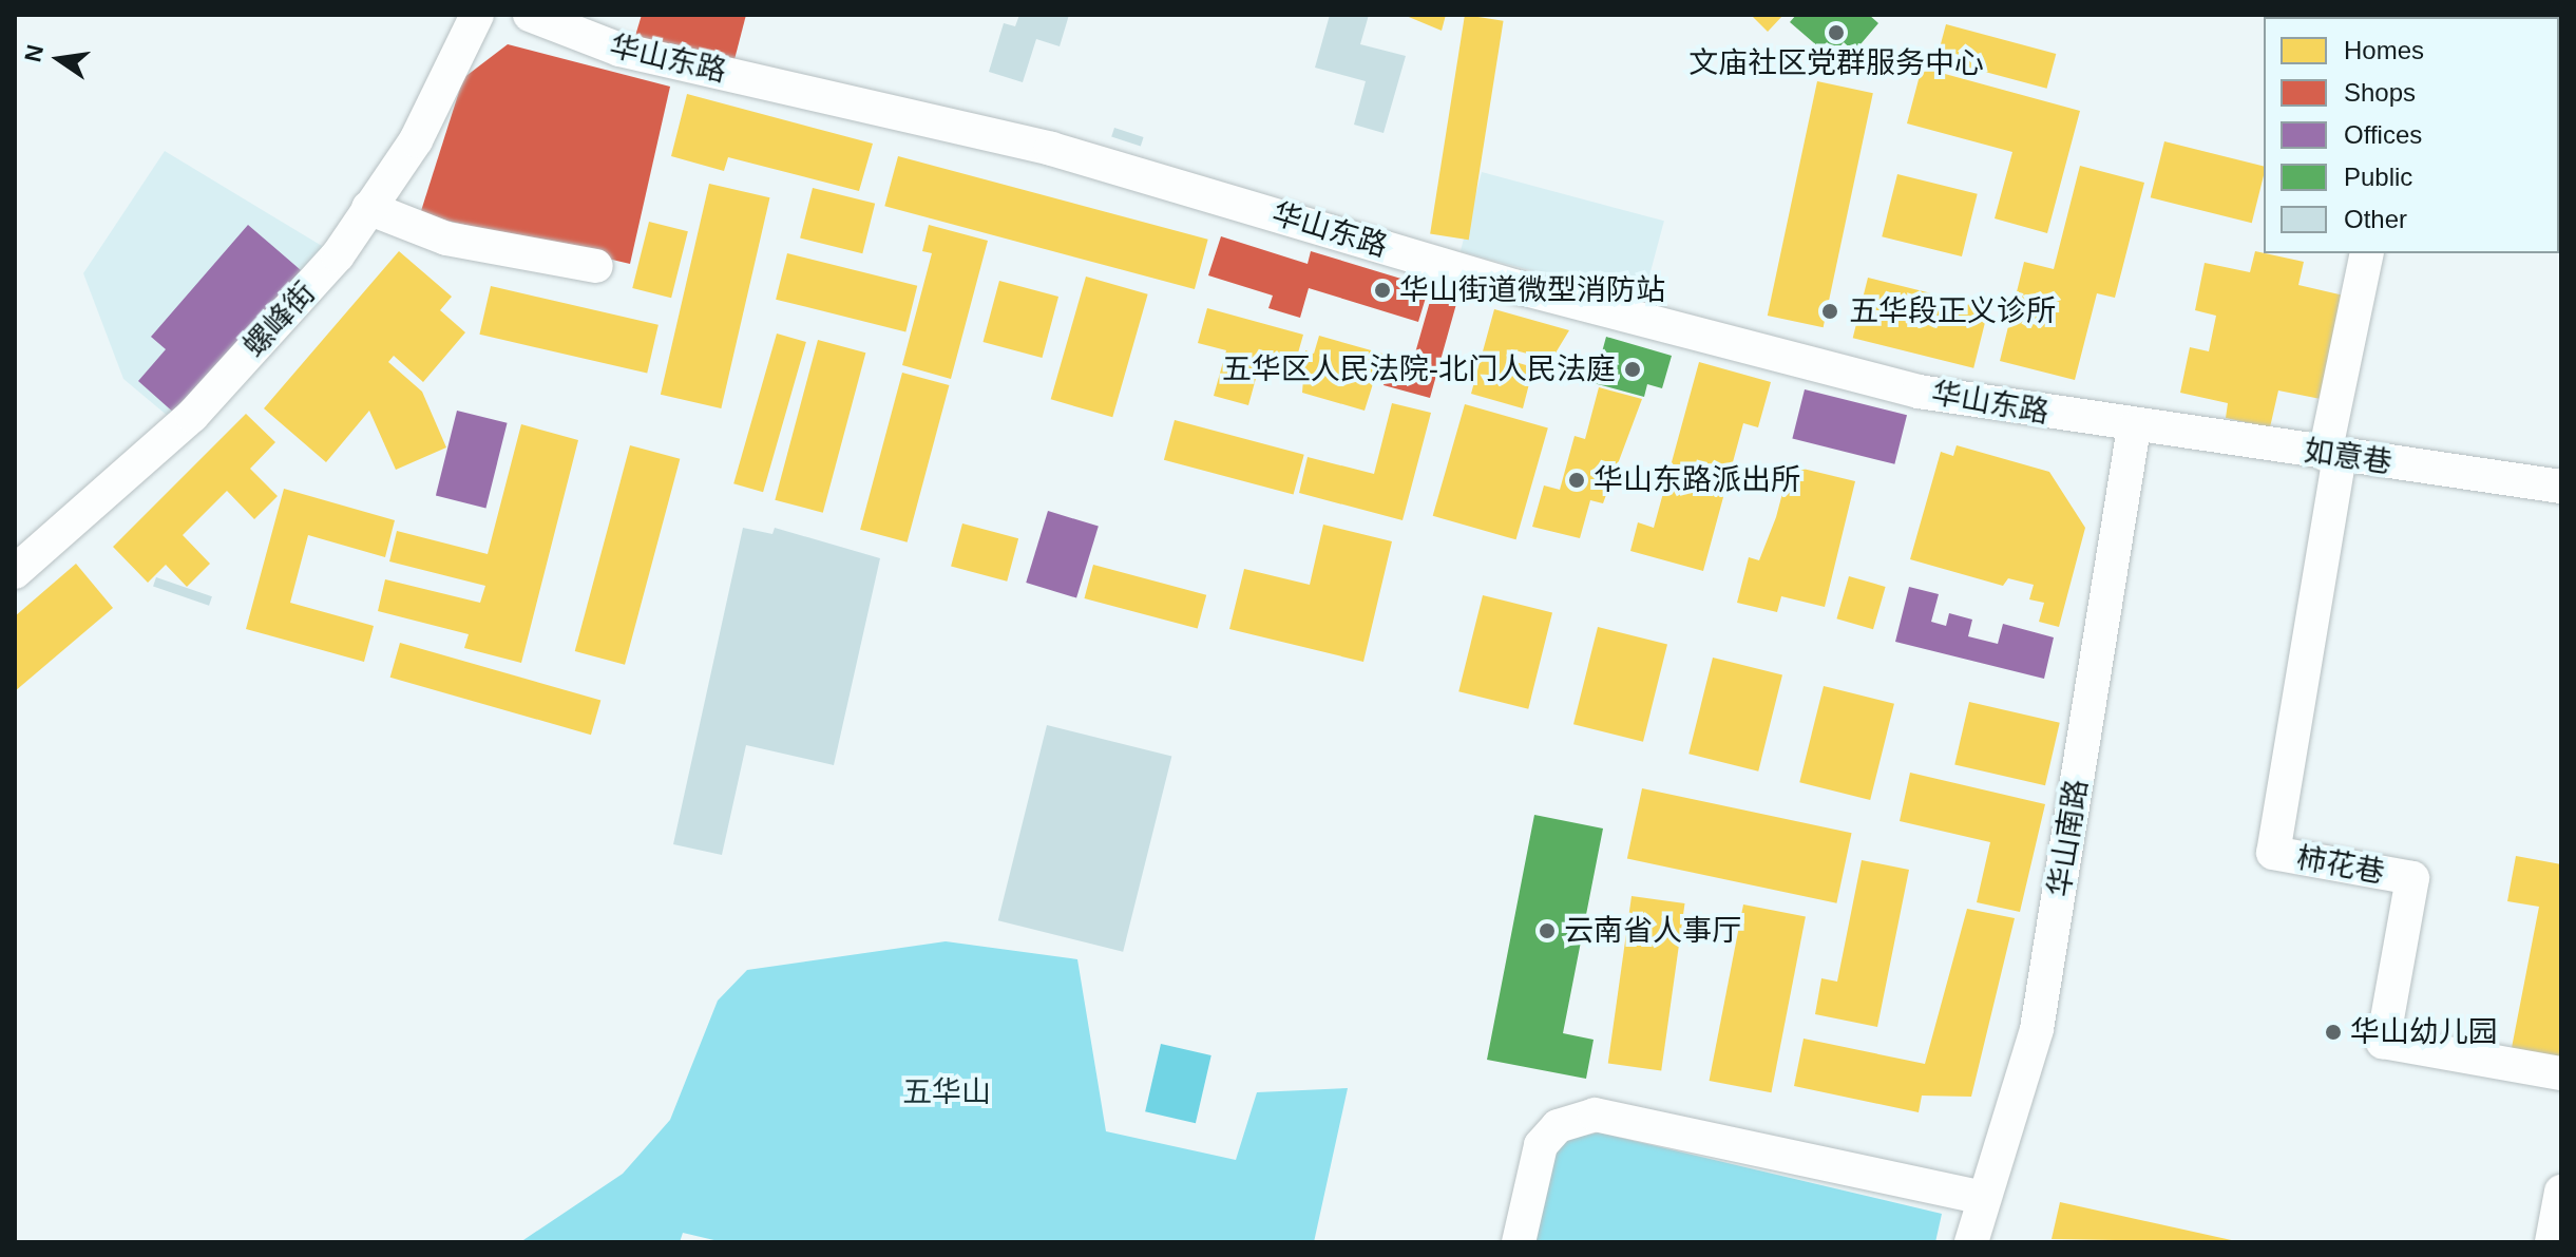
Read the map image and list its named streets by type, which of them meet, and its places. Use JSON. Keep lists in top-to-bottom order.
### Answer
{
  "streets": {
    "street": [
      "华山东路",
      "螺峰街",
      "如意巷",
      "华山南路",
      "柿花巷"
    ]
  },
  "crossings": [
    ["华山东路", "如意巷"],
    ["华山东路", "华山南路"],
    ["如意巷", "华山南路"],
    ["如意巷", "柿花巷"]
  ],
  "parks": ["五华山"],
  "places": [
    "文庙社区党群服务中心",
    "华山街道微型消防站",
    "五华段正义诊所",
    "五华区人民法院-北门人民法庭",
    "华山东路派出所",
    "云南省人事厅",
    "华山幼儿园"
  ],
  "legend": [
    "Homes",
    "Shops",
    "Offices",
    "Public",
    "Other"
  ],
  "north": "left"
}
